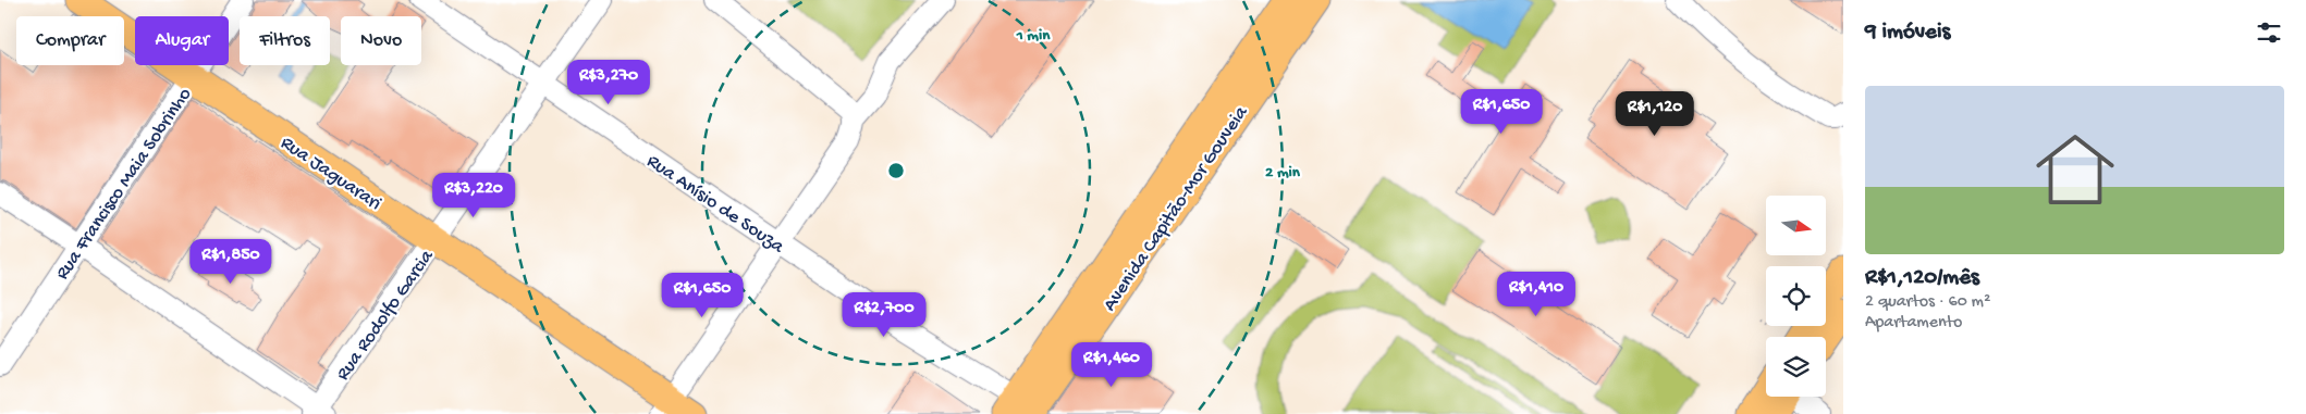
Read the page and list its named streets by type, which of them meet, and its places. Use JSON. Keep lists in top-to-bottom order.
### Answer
{
  "streets": {
    "main road": ["Rua Jaguarari", "Avenida Capitão-Mor Gouveia"],
    "street": ["Rua Francisco Maia Sobrinho", "Rua Anísio de Souza", "Rua Rodolfo Garcia"]
  },
  "crossings": [
    ["Rua Jaguarari", "Rua Francisco Maia Sobrinho"],
    ["Rua Jaguarari", "Rua Rodolfo Garcia"],
    ["Rua Anísio de Souza", "Avenida Capitão-Mor Gouveia"],
    ["Rua Anísio de Souza", "Rua Rodolfo Garcia"]
  ],
  "north": "right",
  "page": {
    "heading": "9 imóveis",
    "chip": [
      "Comprar",
      "Alugar",
      "Filtros",
      "Novo"
    ],
    "price": [
      "R$3,270",
      "R$1,650",
      "R$1,120",
      "R$3,220",
      "R$1,850",
      "R$1,410",
      "R$1,650",
      "R$2,700",
      "R$1,460"
    ],
    "list": [
      {
        "name": "R$1,120/mês",
        "note": "2 quartos · 60 m² · Apartamento"
      }
    ]
  },
  "rings": ["1 min", "2 min"]
}
